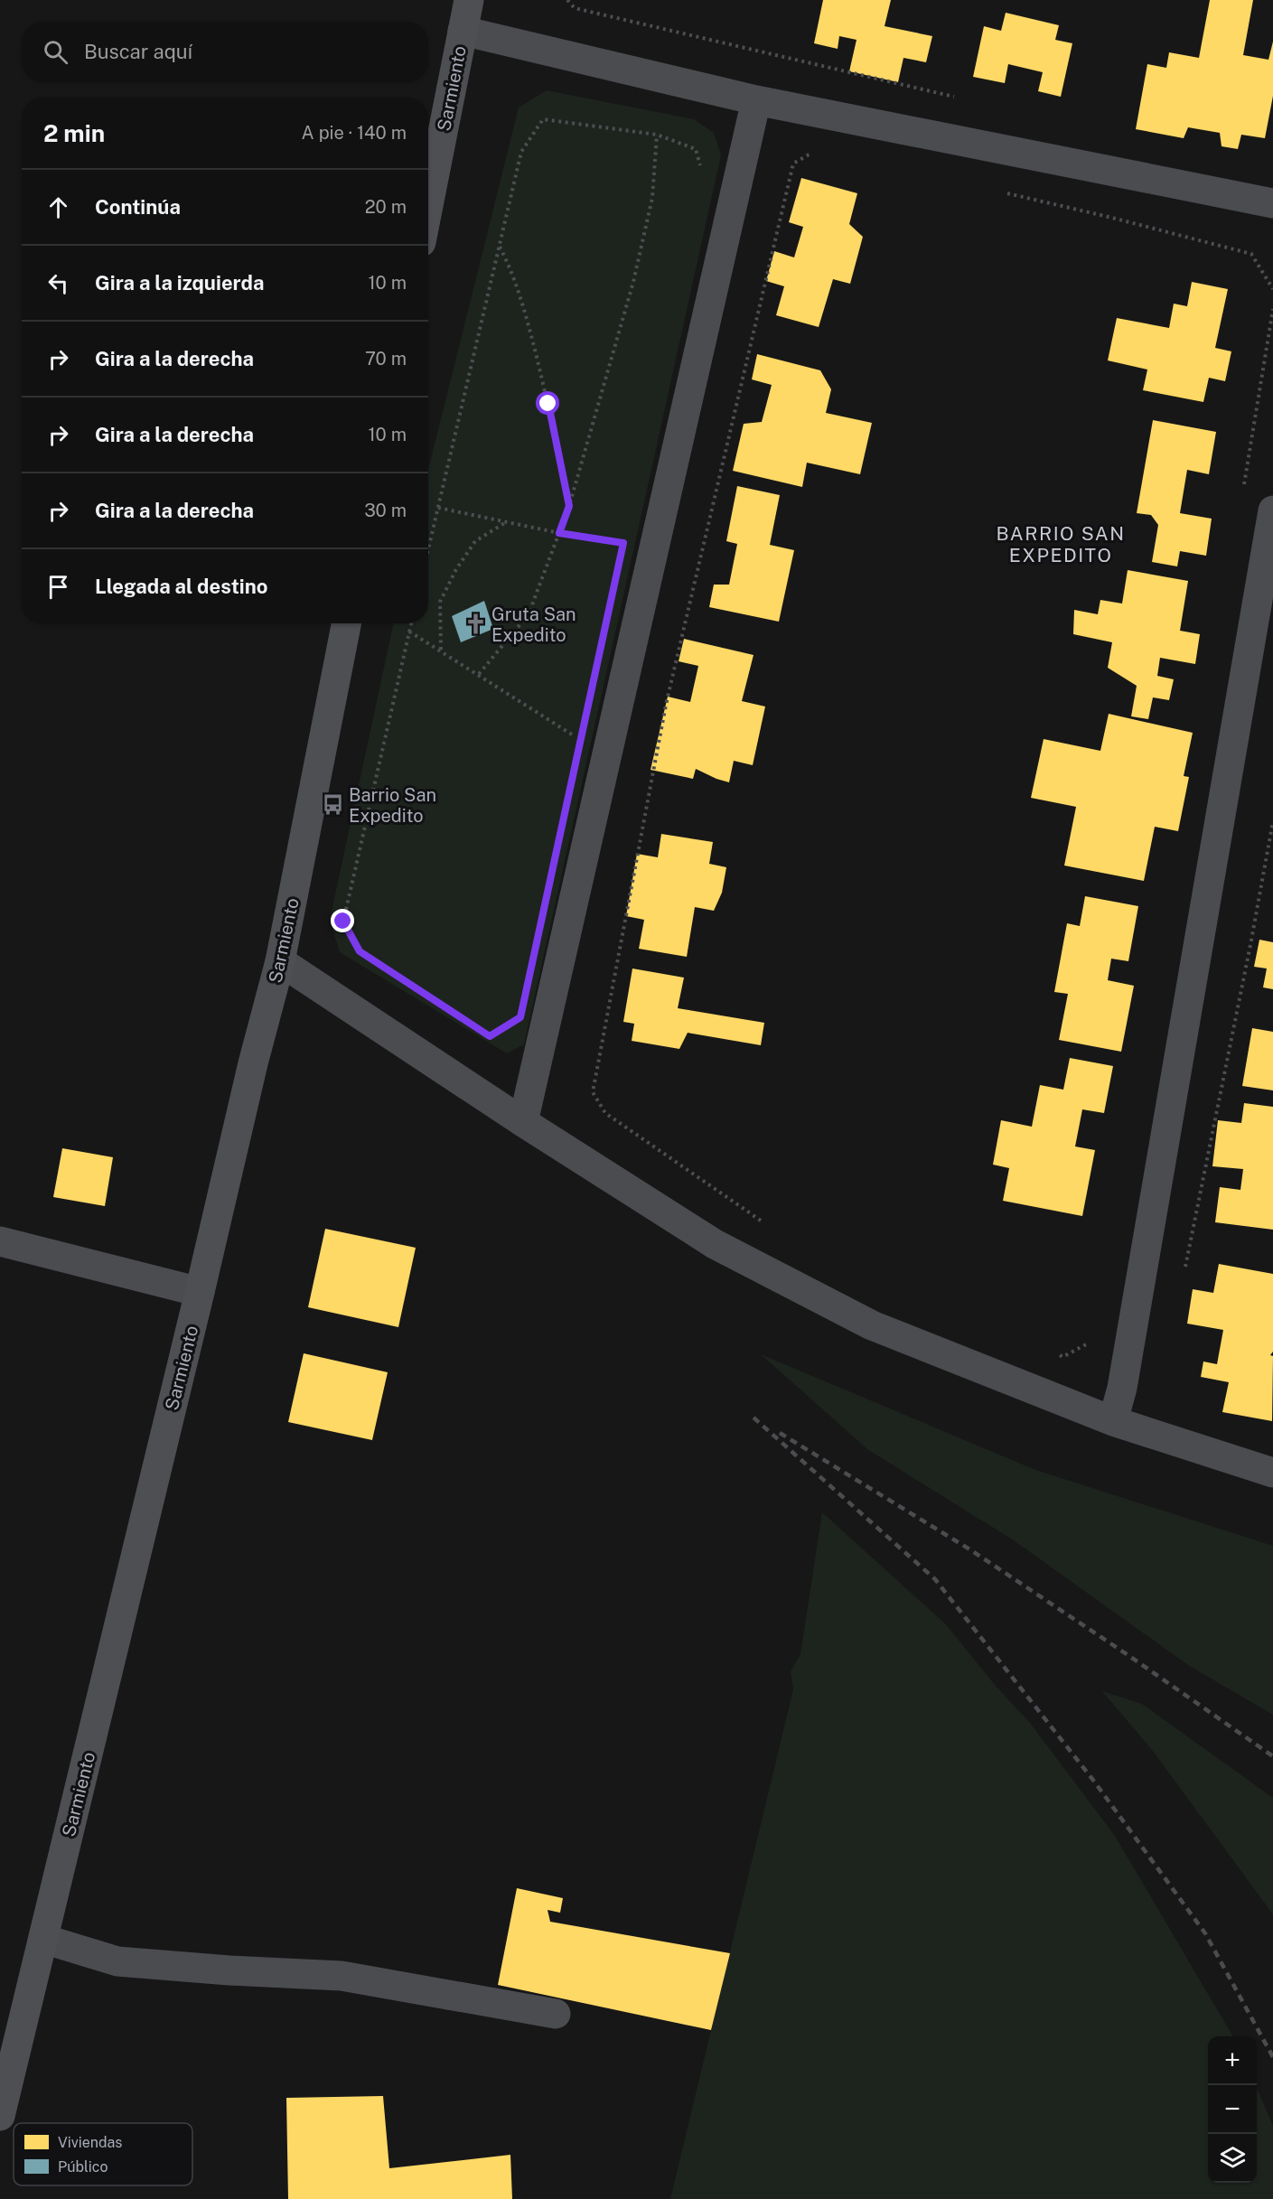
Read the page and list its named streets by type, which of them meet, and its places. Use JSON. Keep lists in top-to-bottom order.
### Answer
{
  "streets": {
    "main road": ["Sarmiento"]
  },
  "districts": ["BARRIO SAN EXPEDITO"],
  "places": {
    "church": ["Gruta San Expedito"],
    "bus stop": ["Barrio San Expedito"]
  },
  "legend": ["Viviendas", "Público"],
  "page": {
    "search": "Buscar aquí",
    "heading": ["2 min", "A pie · 140 m"],
    "list": [
      ["Continúa", "20 m"],
      ["Gira a la izquierda", "10 m"],
      ["Gira a la derecha", "70 m"],
      ["Gira a la derecha", "10 m"],
      ["Gira a la derecha", "30 m"],
      "Llegada al destino"
    ],
    "map_buttons": ["+", "−"]
  }
}
